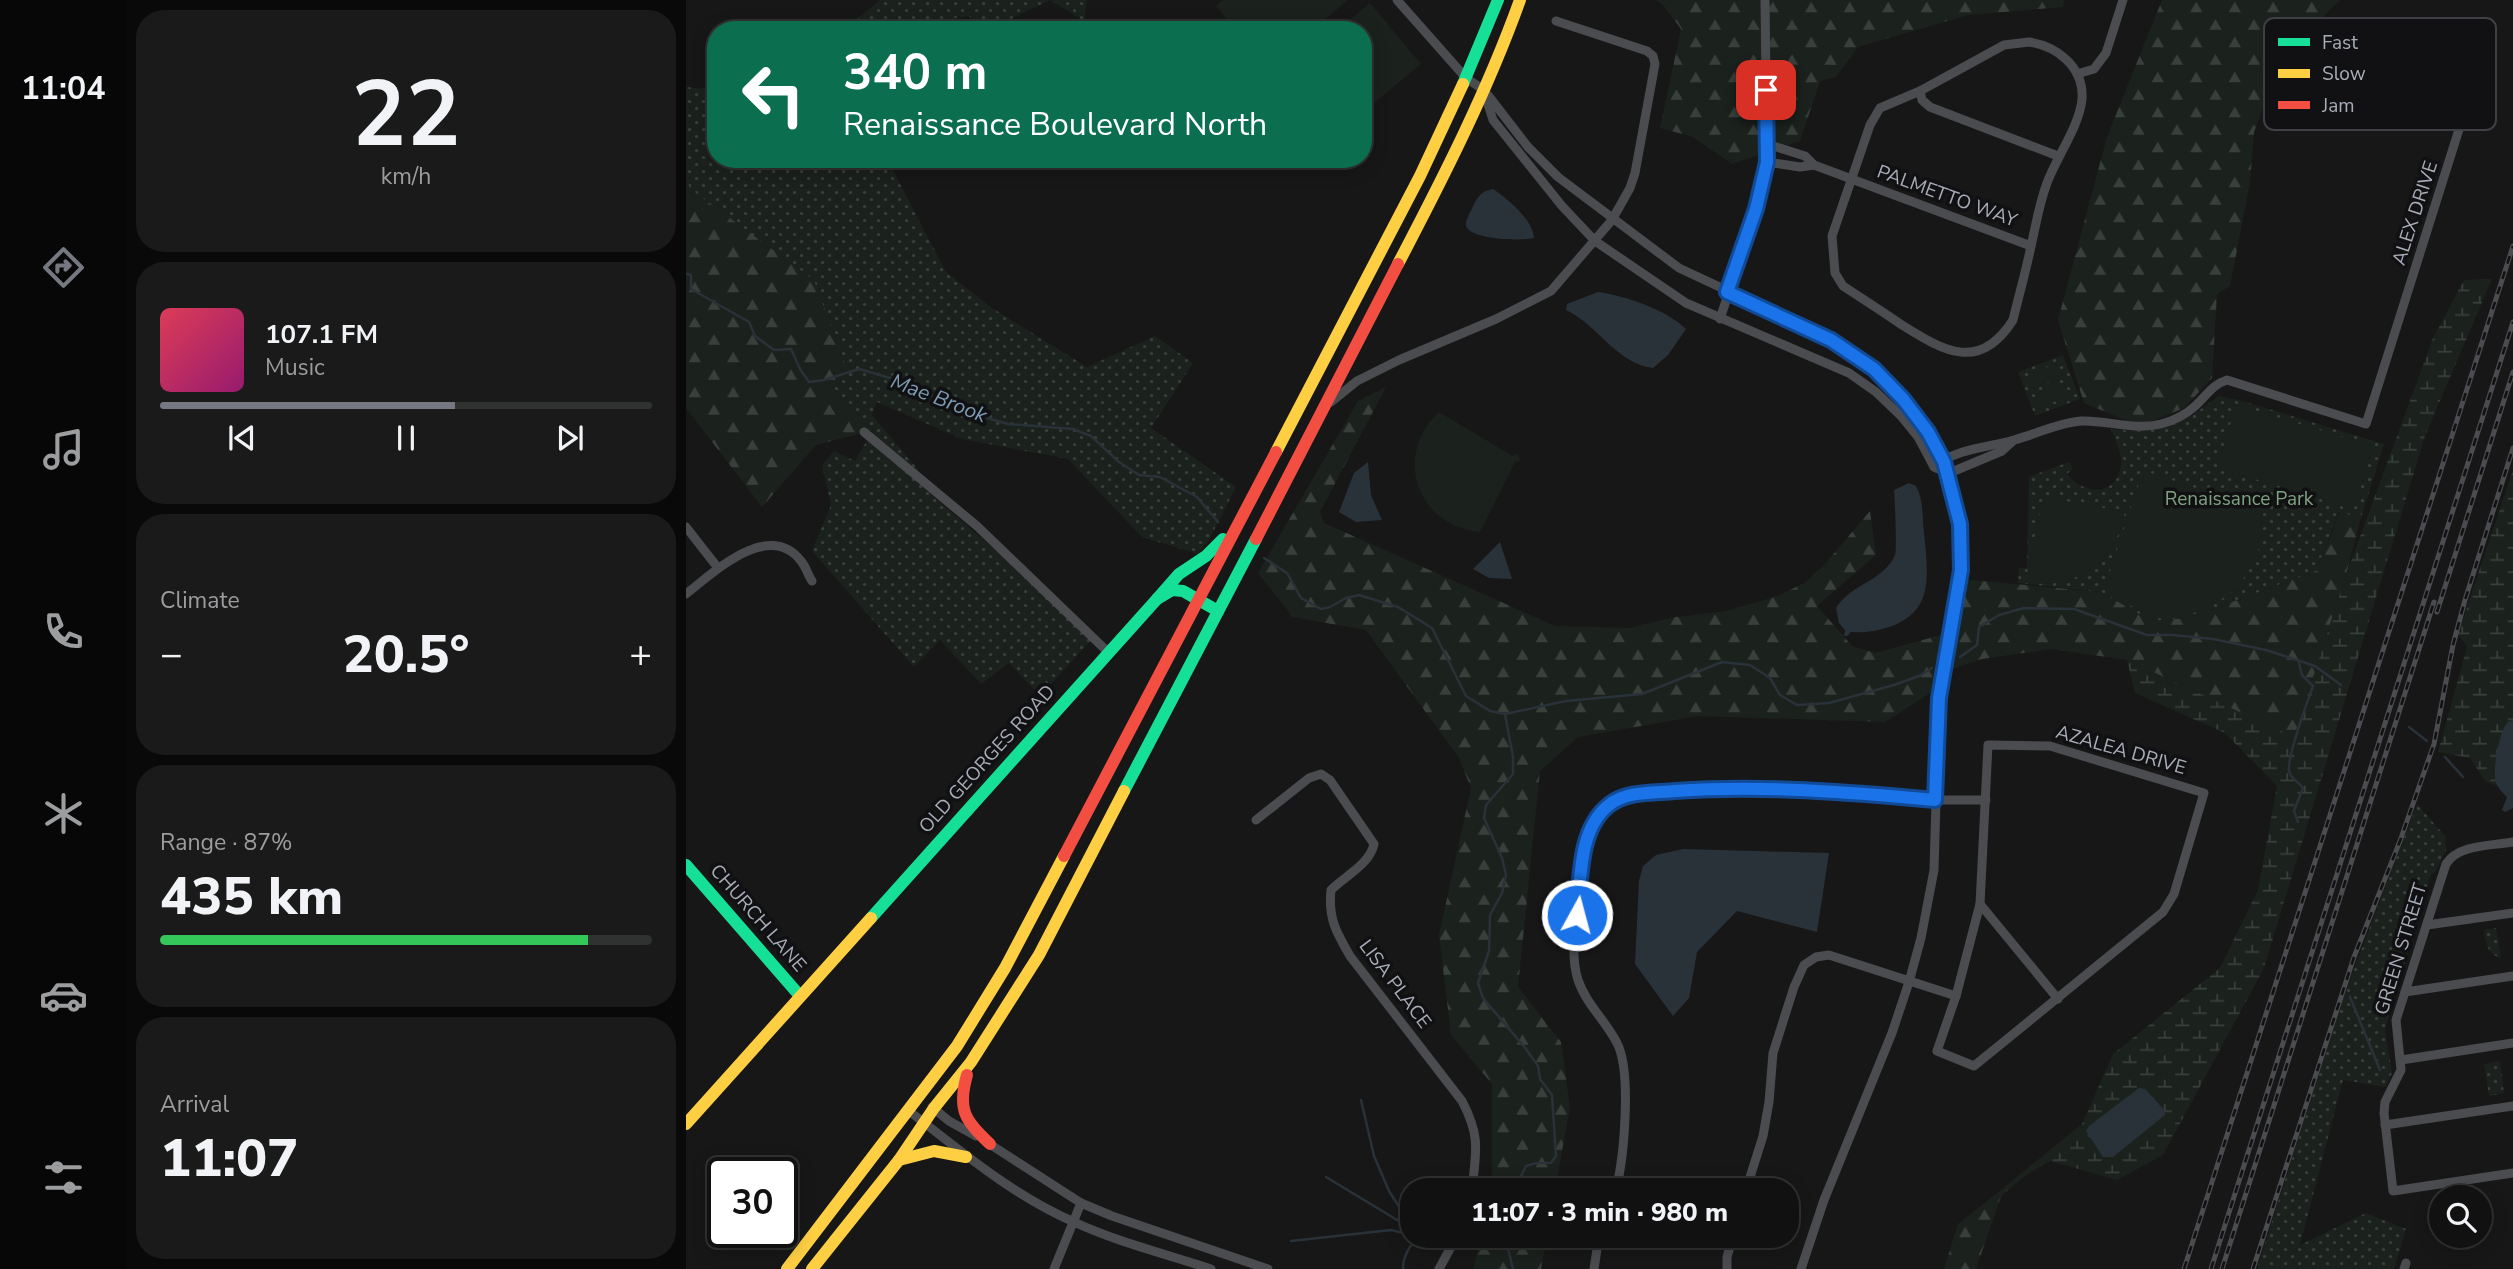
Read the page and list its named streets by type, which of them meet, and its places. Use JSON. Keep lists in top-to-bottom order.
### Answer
{
  "streets": {
    "main road": ["OLD GEORGES ROAD", "CHURCH LANE"],
    "street": [
      "PALMETTO WAY",
      "ALEX DRIVE",
      "AZALEA DRIVE",
      "GREEN STREET",
      "LISA PLACE"
    ]
  },
  "crossings": [
    ["OLD GEORGES ROAD", "CHURCH LANE"]
  ],
  "water": ["Mae Brook"],
  "parks": ["Renaissance Park"],
  "legend": ["Fast", "Slow", "Jam"],
  "page": {
    "tabs": "11:04",
    "tile": [
      ["22", "km/h"],
      "Climate",
      ["Range · 87%", "435 km"],
      ["Arrival", "11:07"]
    ],
    "turn": ["340 m", "Renaissance Boulevard North"],
    "song": ["107.1 FM", "Music"],
    "heat": ["−", "20.5°", "+"],
    "limit": "30",
    "trip": "11:07 · 3 min · 980 m"
  }
}
